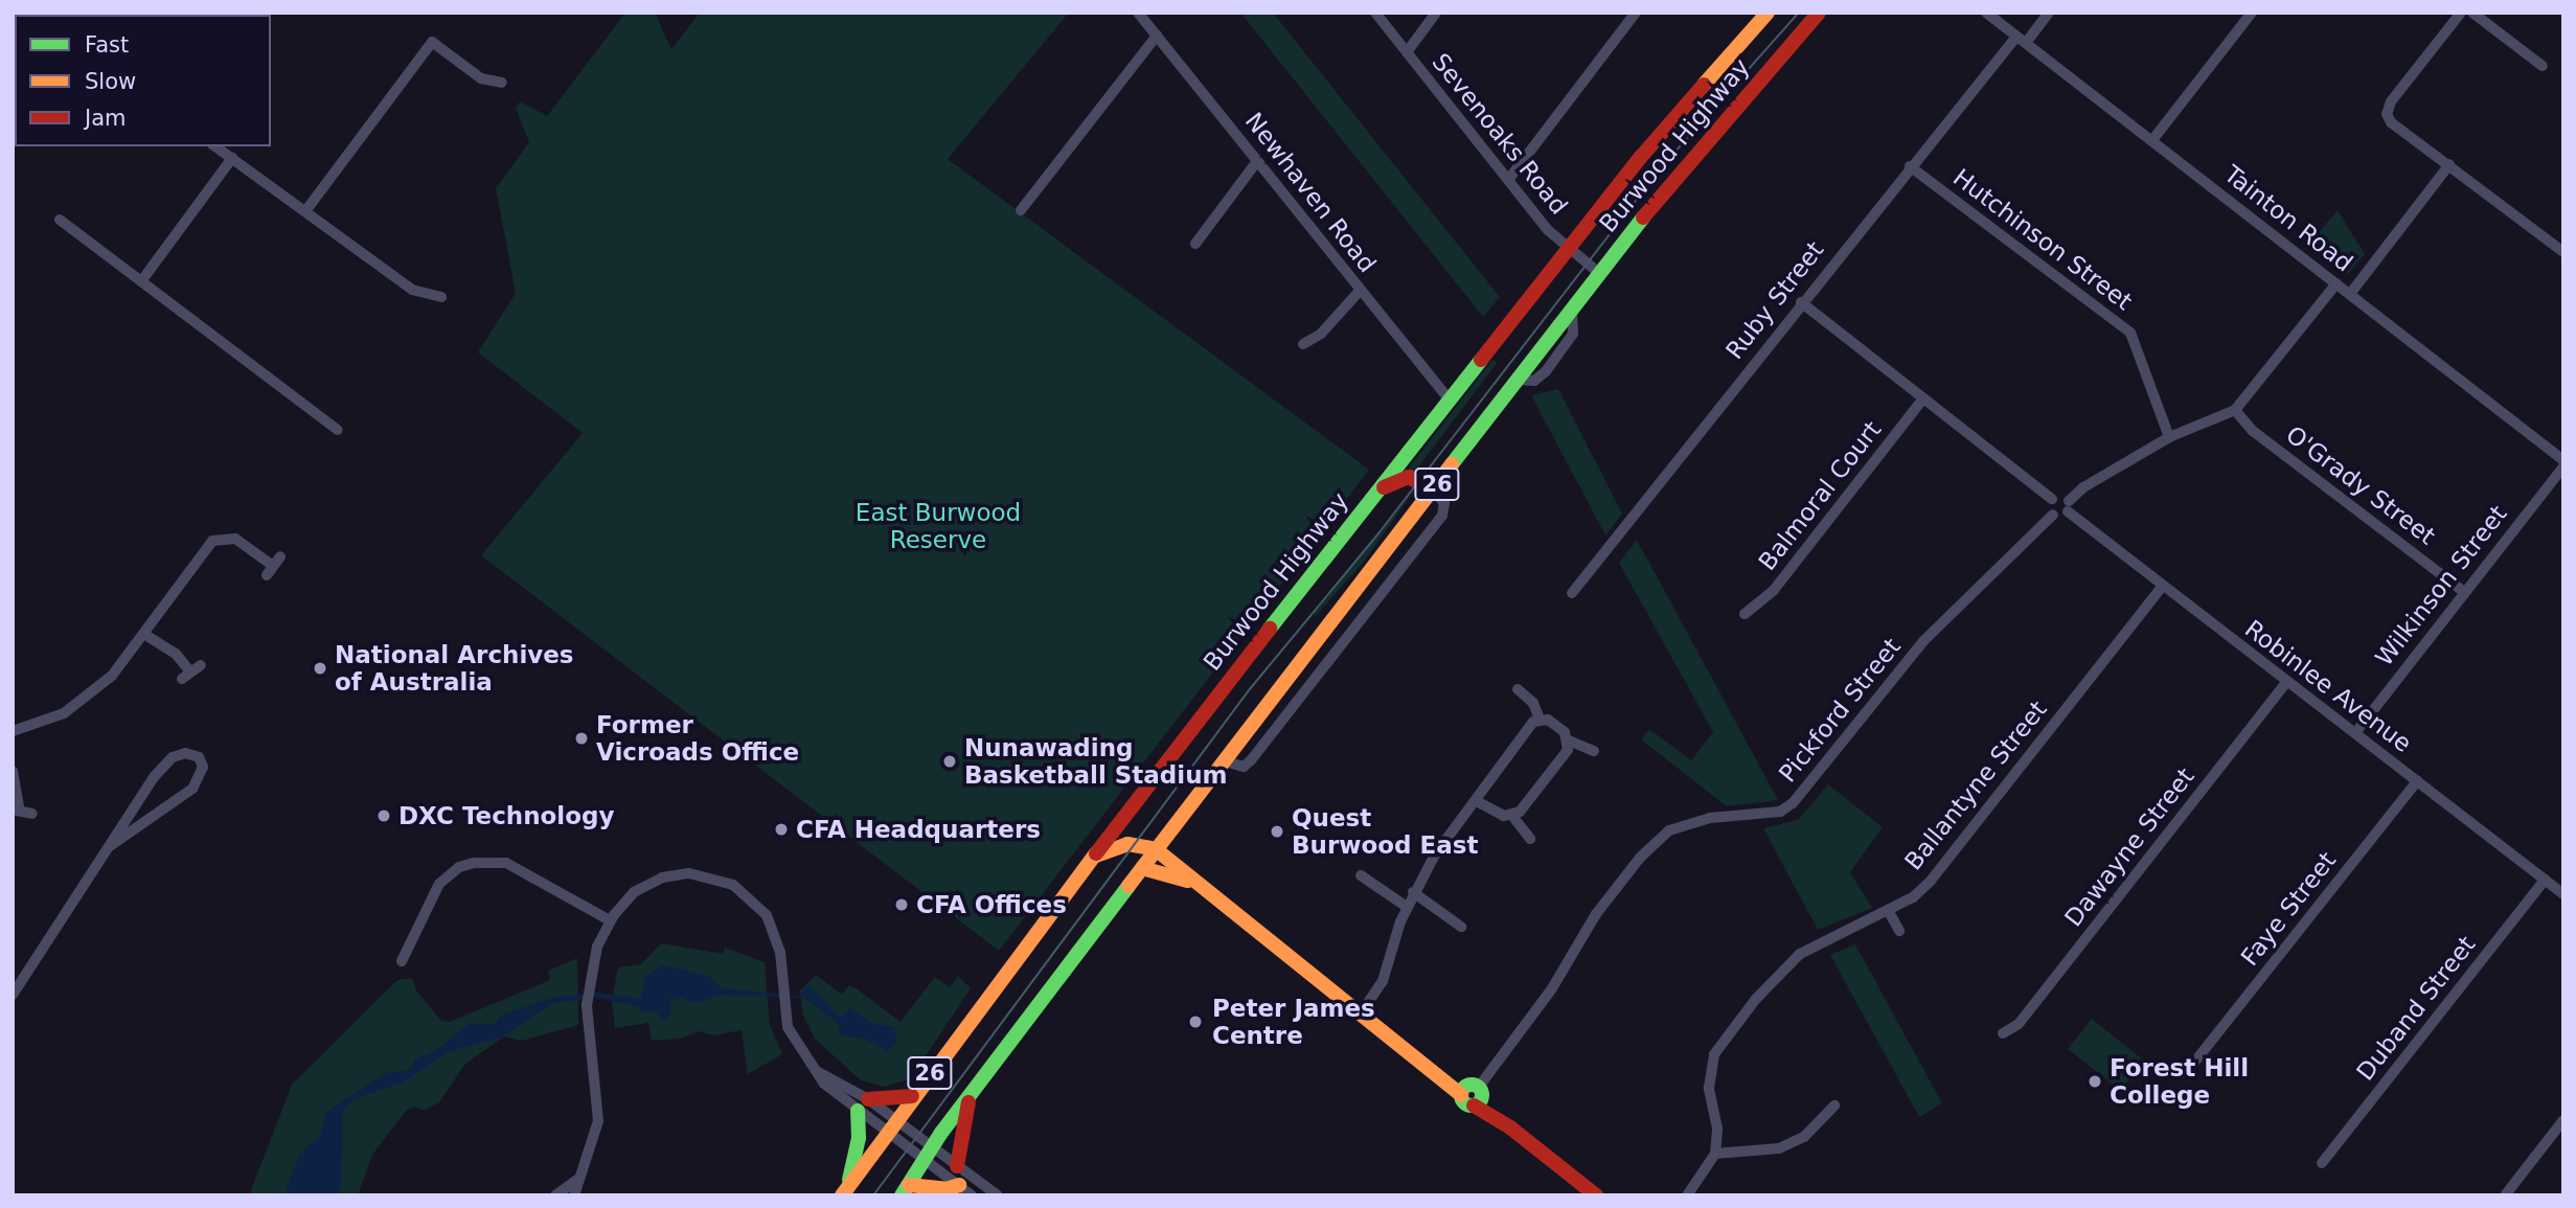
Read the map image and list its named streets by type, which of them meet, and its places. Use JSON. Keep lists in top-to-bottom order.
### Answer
{
  "streets": {
    "main road": ["Burwood Highway", "26"],
    "street": [
      "Sevenoaks Road",
      "Newhaven Road",
      "Tainton Road",
      "Hutchinson Street",
      "Ruby Street",
      "O'Grady Street",
      "Balmoral Court",
      "Wilkinson Street",
      "Robinlee Avenue",
      "Pickford Street",
      "Ballantyne Street",
      "Dawayne Street",
      "Faye Street",
      "Duband Street"
    ]
  },
  "crossings": [
    ["Sevenoaks Road", "Burwood Highway"],
    ["Burwood Highway", "Newhaven Road"],
    ["Tainton Road", "Ruby Street"],
    ["Hutchinson Street", "Ruby Street"],
    ["O'Grady Street", "Wilkinson Street"],
    ["Wilkinson Street", "Robinlee Avenue"],
    ["Robinlee Avenue", "Ballantyne Street"],
    ["Robinlee Avenue", "Dawayne Street"],
    ["Robinlee Avenue", "Faye Street"],
    ["Robinlee Avenue", "Duband Street"]
  ],
  "parks": ["East Burwood Reserve"],
  "places": [
    "National Archives of Australia",
    "Former Vicroads Office",
    "Nunawading Basketball Stadium",
    "DXC Technology",
    "CFA Headquarters",
    "Quest Burwood East",
    "CFA Offices",
    "Peter James Centre",
    "Forest Hill College"
  ],
  "legend": ["Fast", "Slow", "Jam"]
}
